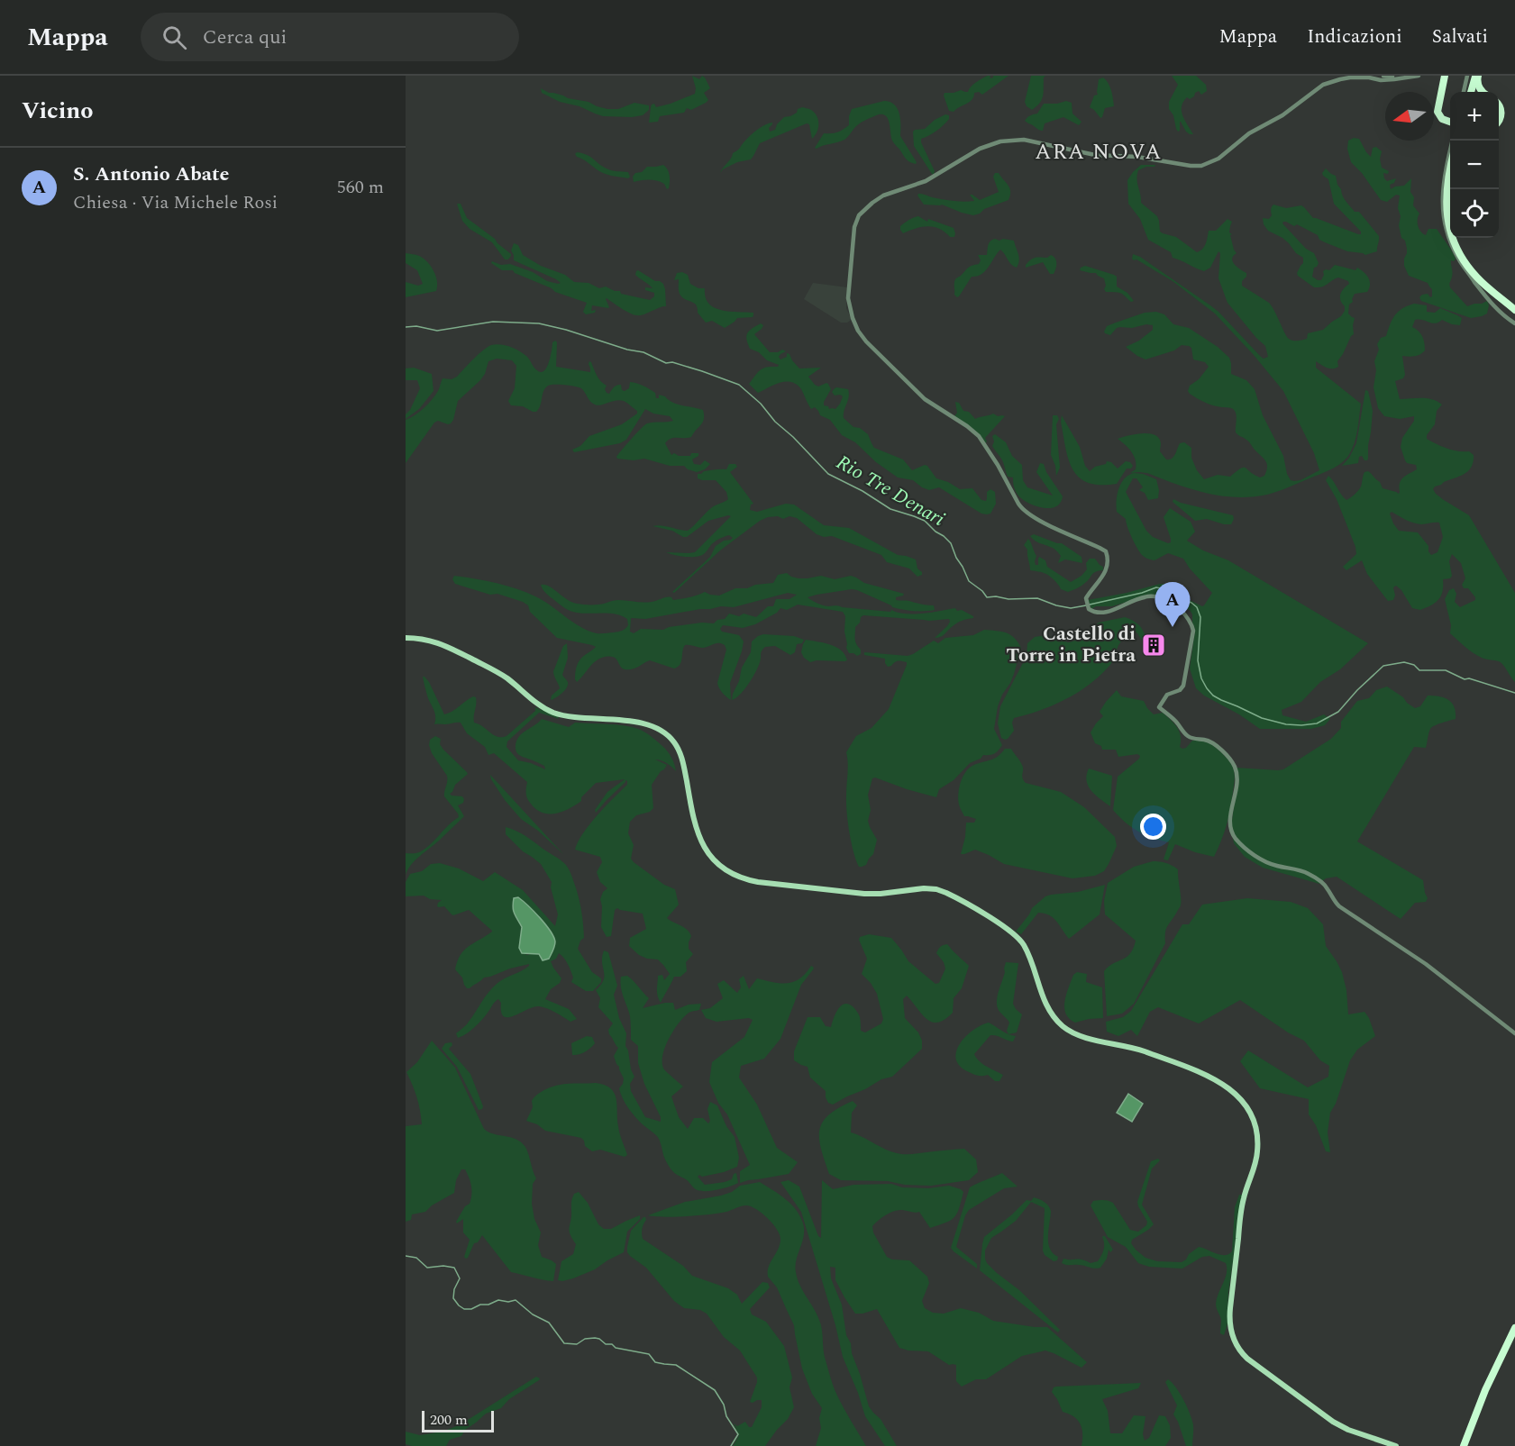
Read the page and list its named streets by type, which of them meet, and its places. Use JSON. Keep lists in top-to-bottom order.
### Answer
{
  "districts": ["ARA NOVA"],
  "water": ["Rio Tre Denari"],
  "places": {
    "building": ["Castello di Torre in Pietra"]
  },
  "scale_bar": "200 m",
  "north": "left",
  "page": {
    "header": "Mappa",
    "search": "Cerca qui",
    "nav": ["Mappa", "Indicazioni", "Salvati"],
    "heading": "Vicino",
    "map_buttons": ["+", "−"],
    "list": [
      {
        "mark": "A",
        "name": "S. Antonio Abate",
        "note": "Chiesa · Via Michele Rosi",
        "value": "560 m"
      }
    ],
    "pins": "A",
    "scale": "200 m"
  }
}
